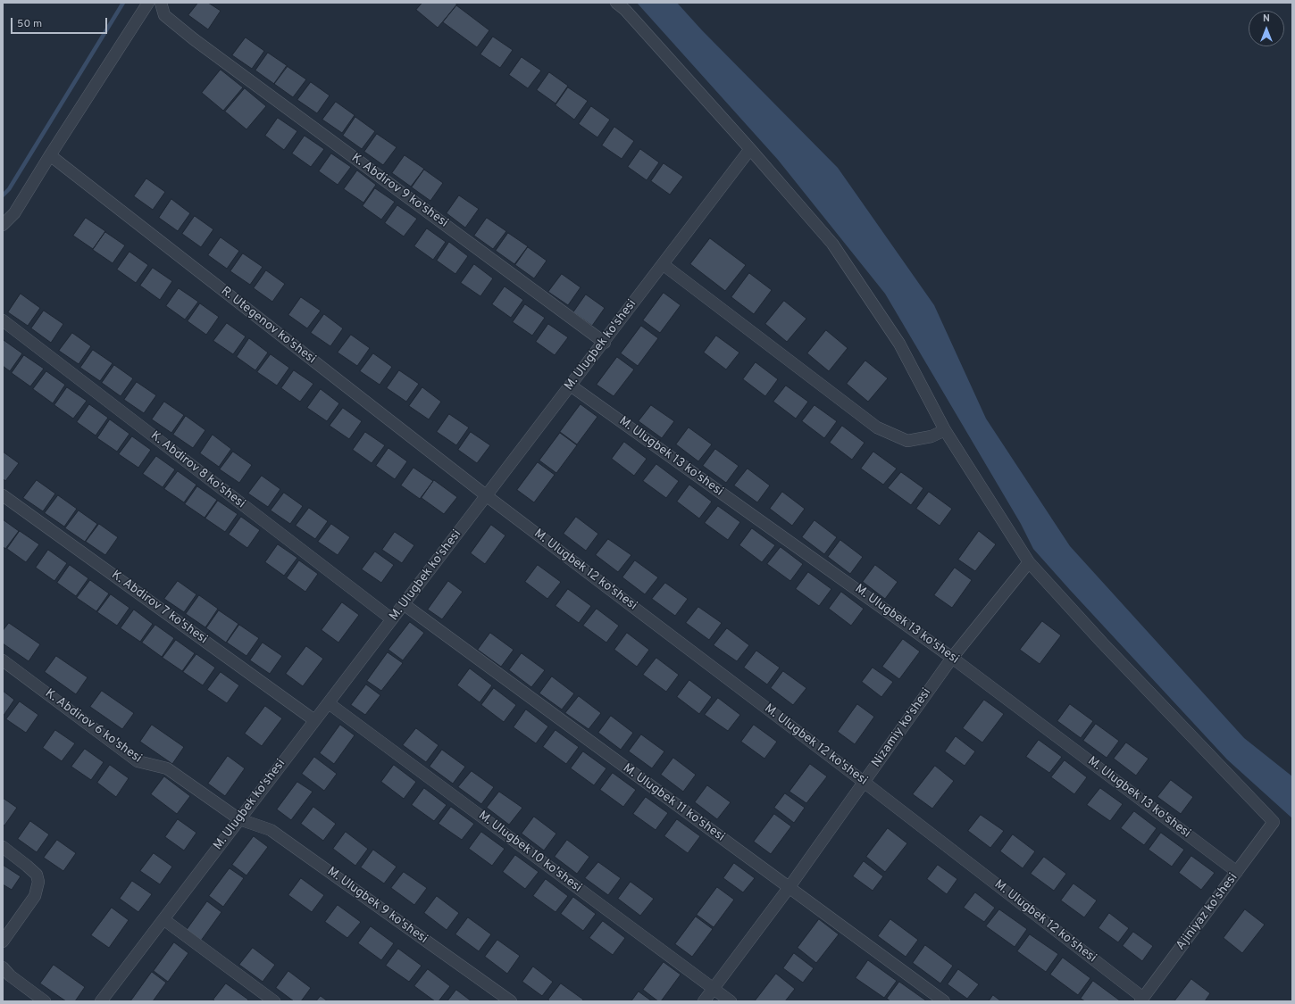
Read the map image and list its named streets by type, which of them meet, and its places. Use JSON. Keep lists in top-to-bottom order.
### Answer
{
  "streets": {
    "street": [
      "K. Abdirov 9 ko'shesi",
      "R. Utegenov ko'shesi",
      "M. Ulugbek ko'shesi",
      "M. Ulugbek 13 ko'shesi",
      "K. Abdirov 8 ko'shesi",
      "M. Ulugbek 12 ko'shesi",
      "K. Abdirov 7 ko'shesi",
      "K. Abdirov 6 ko'shesi",
      "Nizamiy ko'shesi",
      "M. Ulugbek 11 ko'shesi",
      "M. Ulugbek 10 ko'shesi",
      "M. Ulugbek 9 ko'shesi",
      "Ajiniyaz ko'shesi"
    ]
  },
  "crossings": [
    ["K. Abdirov 9 ko'shesi", "M. Ulugbek ko'shesi"],
    ["R. Utegenov ko'shesi", "M. Ulugbek ko'shesi"],
    ["R. Utegenov ko'shesi", "M. Ulugbek 12 ko'shesi"],
    ["M. Ulugbek ko'shesi", "M. Ulugbek 13 ko'shesi"],
    ["M. Ulugbek ko'shesi", "K. Abdirov 8 ko'shesi"],
    ["M. Ulugbek ko'shesi", "M. Ulugbek 12 ko'shesi"],
    ["M. Ulugbek ko'shesi", "K. Abdirov 7 ko'shesi"],
    ["M. Ulugbek ko'shesi", "K. Abdirov 6 ko'shesi"],
    ["M. Ulugbek ko'shesi", "M. Ulugbek 11 ko'shesi"],
    ["M. Ulugbek ko'shesi", "M. Ulugbek 10 ko'shesi"],
    ["M. Ulugbek ko'shesi", "M. Ulugbek 9 ko'shesi"],
    ["M. Ulugbek 13 ko'shesi", "Nizamiy ko'shesi"],
    ["M. Ulugbek 13 ko'shesi", "Ajiniyaz ko'shesi"],
    ["M. Ulugbek 12 ko'shesi", "Nizamiy ko'shesi"],
    ["M. Ulugbek 12 ko'shesi", "Ajiniyaz ko'shesi"],
    ["K. Abdirov 6 ko'shesi", "M. Ulugbek 9 ko'shesi"],
    ["Nizamiy ko'shesi", "M. Ulugbek 11 ko'shesi"],
    ["Nizamiy ko'shesi", "M. Ulugbek 10 ko'shesi"],
    ["Nizamiy ko'shesi", "Ajiniyaz ko'shesi"]
  ],
  "scale_bar": "50 m",
  "north": "top"
}
